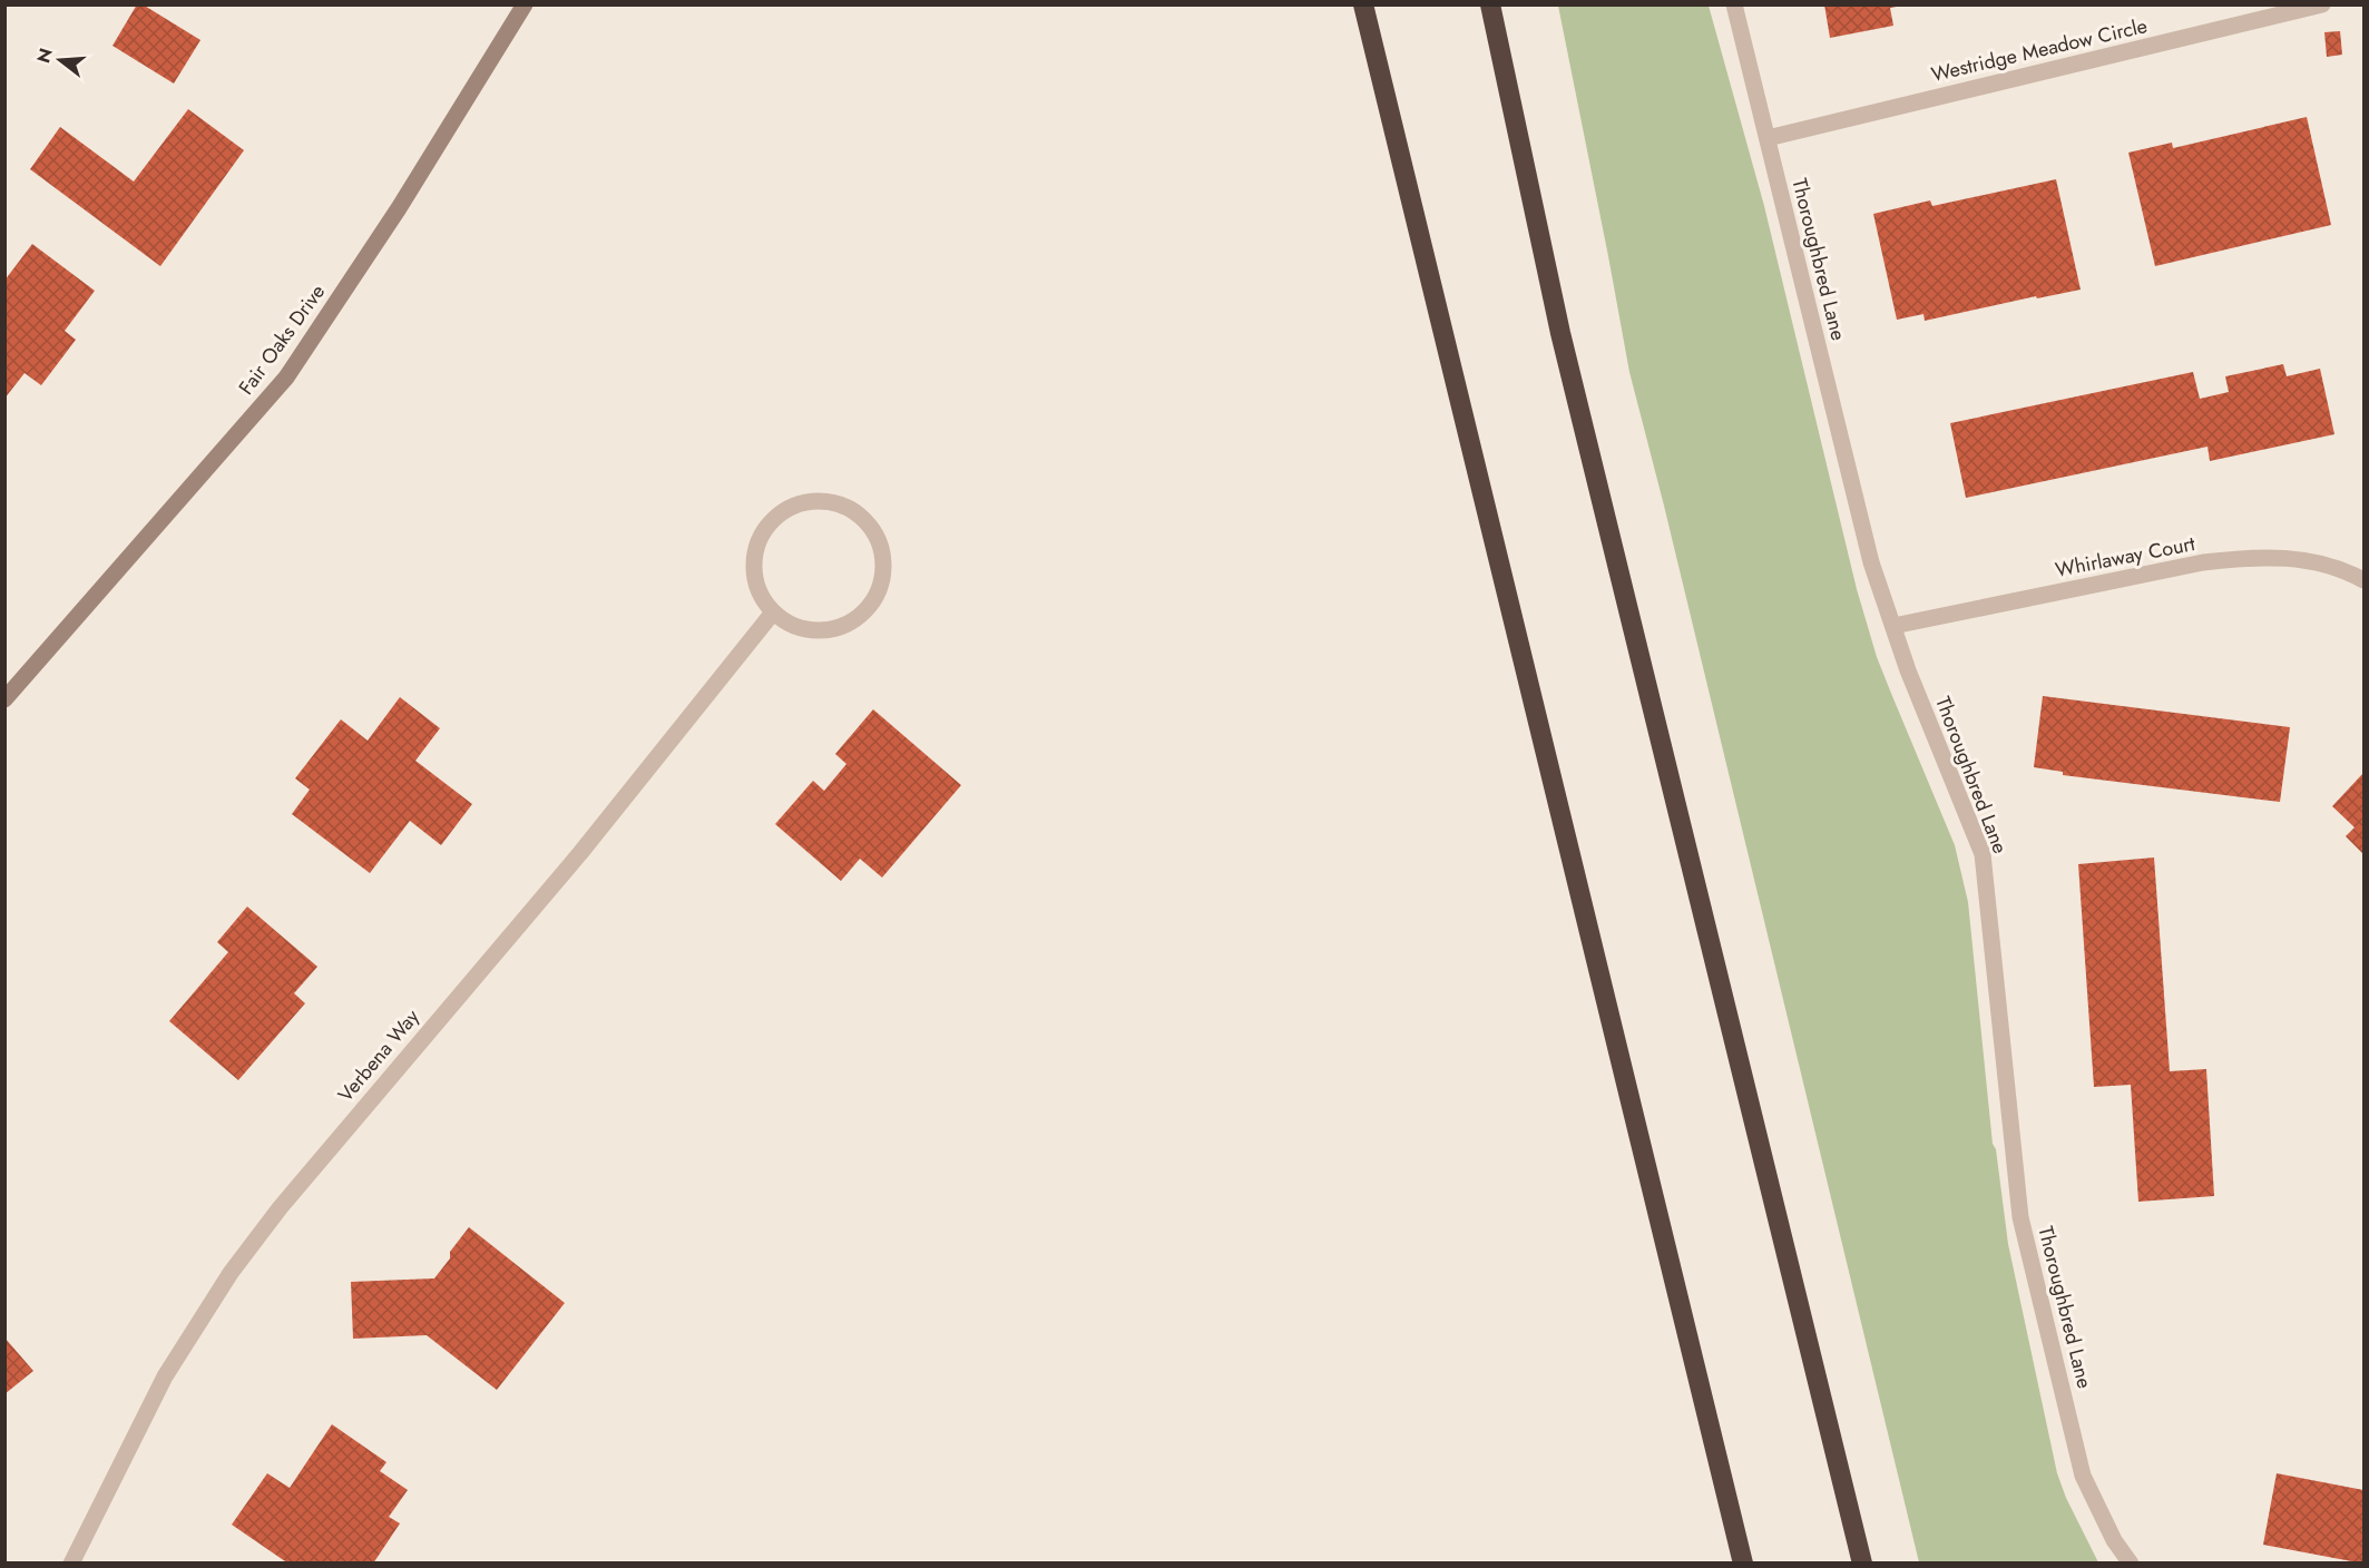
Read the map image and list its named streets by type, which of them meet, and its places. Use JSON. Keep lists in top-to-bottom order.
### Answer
{
  "streets": {
    "street": [
      "Westridge Meadow Circle",
      "Thoroughbred Lane",
      "Fair Oaks Drive",
      "Whirlaway Court",
      "Verbena Way"
    ]
  },
  "crossings": [
    ["Westridge Meadow Circle", "Thoroughbred Lane"],
    ["Thoroughbred Lane", "Whirlaway Court"]
  ],
  "north": "left"
}
